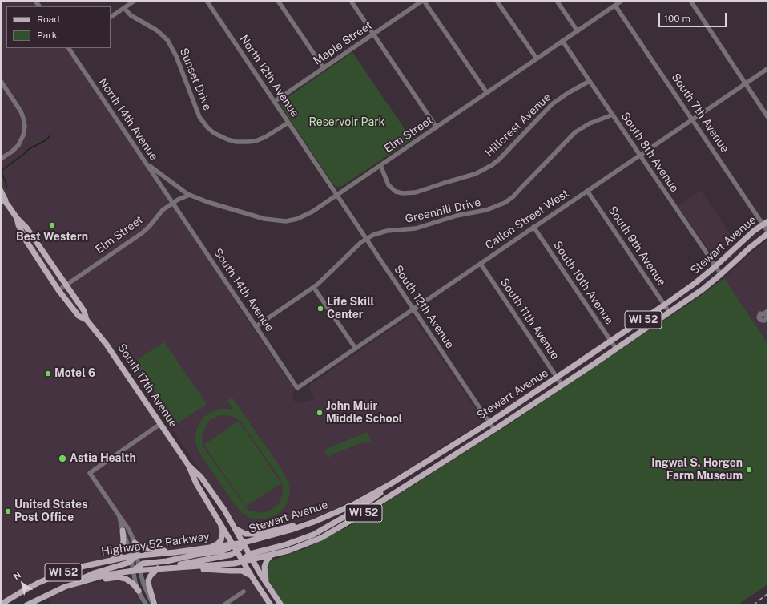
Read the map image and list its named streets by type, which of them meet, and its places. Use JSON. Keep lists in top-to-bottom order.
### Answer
{
  "streets": {
    "main road": [
      "Stewart Avenue",
      "WI 52",
      "South 17th Avenue",
      "Highway 52 Parkway"
    ],
    "street": [
      "Maple Street",
      "North 12th Avenue",
      "Sunset Drive",
      "South 7th Avenue",
      "North 14th Avenue",
      "Hillcrest Avenue",
      "Elm Street",
      "South 8th Avenue",
      "Greenhill Drive",
      "Callon Street West",
      "South 9th Avenue",
      "South 10th Avenue",
      "South 14th Avenue",
      "South 12th Avenue",
      "South 11th Avenue"
    ]
  },
  "crossings": [
    ["Maple Street", "North 12th Avenue"],
    ["North 12th Avenue", "Sunset Drive"],
    ["North 12th Avenue", "Elm Street"],
    ["North 12th Avenue", "South 12th Avenue"],
    ["South 7th Avenue", "Elm Street"],
    ["South 7th Avenue", "Callon Street West"],
    ["South 7th Avenue", "Stewart Avenue"],
    ["North 14th Avenue", "Elm Street"],
    ["North 14th Avenue", "South 14th Avenue"],
    ["Hillcrest Avenue", "Elm Street"],
    ["Hillcrest Avenue", "South 8th Avenue"],
    ["Elm Street", "South 8th Avenue"],
    ["Elm Street", "South 14th Avenue"],
    ["Elm Street", "South 12th Avenue"],
    ["Elm Street", "South 17th Avenue"],
    ["South 8th Avenue", "Greenhill Drive"],
    ["South 8th Avenue", "Callon Street West"],
    ["South 8th Avenue", "Stewart Avenue"],
    ["Greenhill Drive", "South 14th Avenue"],
    ["Greenhill Drive", "South 12th Avenue"],
    ["Callon Street West", "South 9th Avenue"],
    ["Callon Street West", "South 10th Avenue"],
    ["Callon Street West", "South 14th Avenue"],
    ["Callon Street West", "South 12th Avenue"],
    ["Callon Street West", "South 11th Avenue"],
    ["Stewart Avenue", "South 9th Avenue"],
    ["Stewart Avenue", "South 10th Avenue"],
    ["Stewart Avenue", "South 12th Avenue"],
    ["Stewart Avenue", "South 11th Avenue"],
    ["Stewart Avenue", "South 17th Avenue"],
    ["Stewart Avenue", "Highway 52 Parkway"],
    ["South 17th Avenue", "Highway 52 Parkway"]
  ],
  "parks": ["Reservoir Park"],
  "places": [
    "Best Western",
    "Life Skill Center",
    "Motel 6",
    "John Muir Middle School",
    "Astia Health",
    "Ingwal S. Horgen Farm Museum",
    "United States Post Office"
  ],
  "legend": ["Road", "Park"],
  "scale_bar": "100 m",
  "north": "top left"
}
